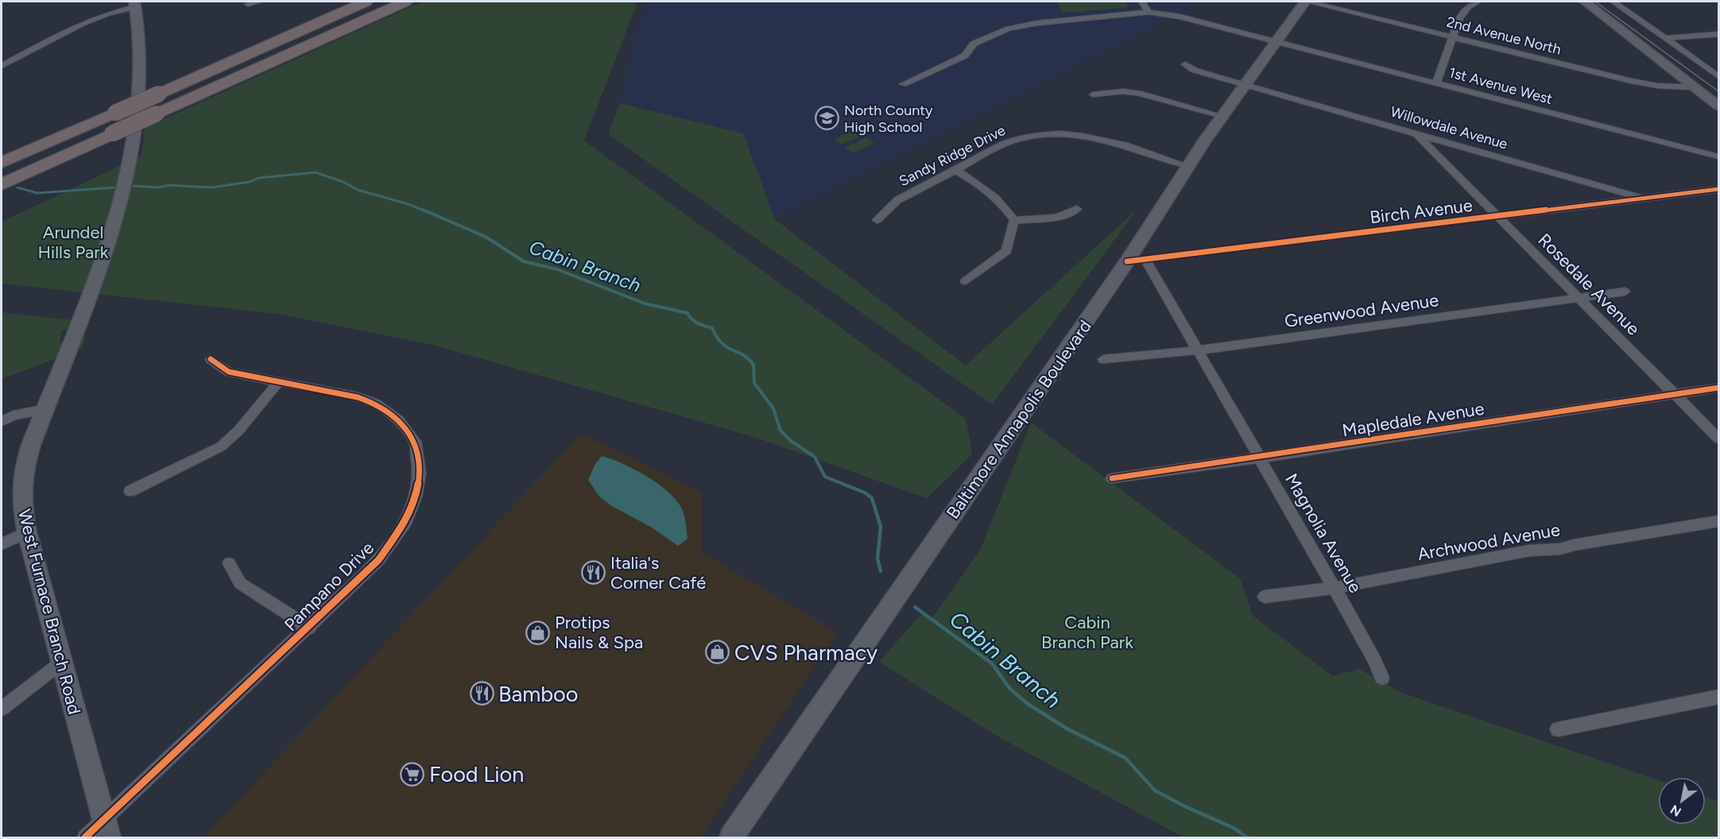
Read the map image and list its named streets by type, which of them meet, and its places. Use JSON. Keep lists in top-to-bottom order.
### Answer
{
  "streets": {
    "main road": ["Baltimore Annapolis Boulevard", "West Furnace Branch Road"],
    "street": [
      "2nd Avenue North",
      "1st Avenue West",
      "Willowdale Avenue",
      "Sandy Ridge Drive",
      "Birch Avenue",
      "Rosedale Avenue",
      "Greenwood Avenue",
      "Mapledale Avenue",
      "Magnolia Avenue",
      "Archwood Avenue",
      "Pampano Drive"
    ]
  },
  "crossings": [
    ["2nd Avenue North", "Baltimore Annapolis Boulevard"],
    ["1st Avenue West", "Baltimore Annapolis Boulevard"],
    ["Willowdale Avenue", "Birch Avenue"],
    ["Willowdale Avenue", "Rosedale Avenue"],
    ["Willowdale Avenue", "Baltimore Annapolis Boulevard"],
    ["Sandy Ridge Drive", "Baltimore Annapolis Boulevard"],
    ["Birch Avenue", "Rosedale Avenue"],
    ["Birch Avenue", "Baltimore Annapolis Boulevard"],
    ["Birch Avenue", "Magnolia Avenue"],
    ["Rosedale Avenue", "Greenwood Avenue"],
    ["Rosedale Avenue", "Mapledale Avenue"],
    ["Greenwood Avenue", "Magnolia Avenue"],
    ["Baltimore Annapolis Boulevard", "Magnolia Avenue"],
    ["Mapledale Avenue", "Magnolia Avenue"],
    ["Magnolia Avenue", "Archwood Avenue"],
    ["Pampano Drive", "West Furnace Branch Road"]
  ],
  "water": ["Cabin Branch"],
  "parks": ["Arundel Hills Park", "Cabin Branch Park"],
  "places": {
    "school or university": ["North County High School"],
    "restaurant": ["Italia's Corner Café", "Bamboo"],
    "shop": ["Protips Nails & Spa", "CVS Pharmacy"],
    "supermarket": ["Food Lion"]
  },
  "north": "bottom left"
}
